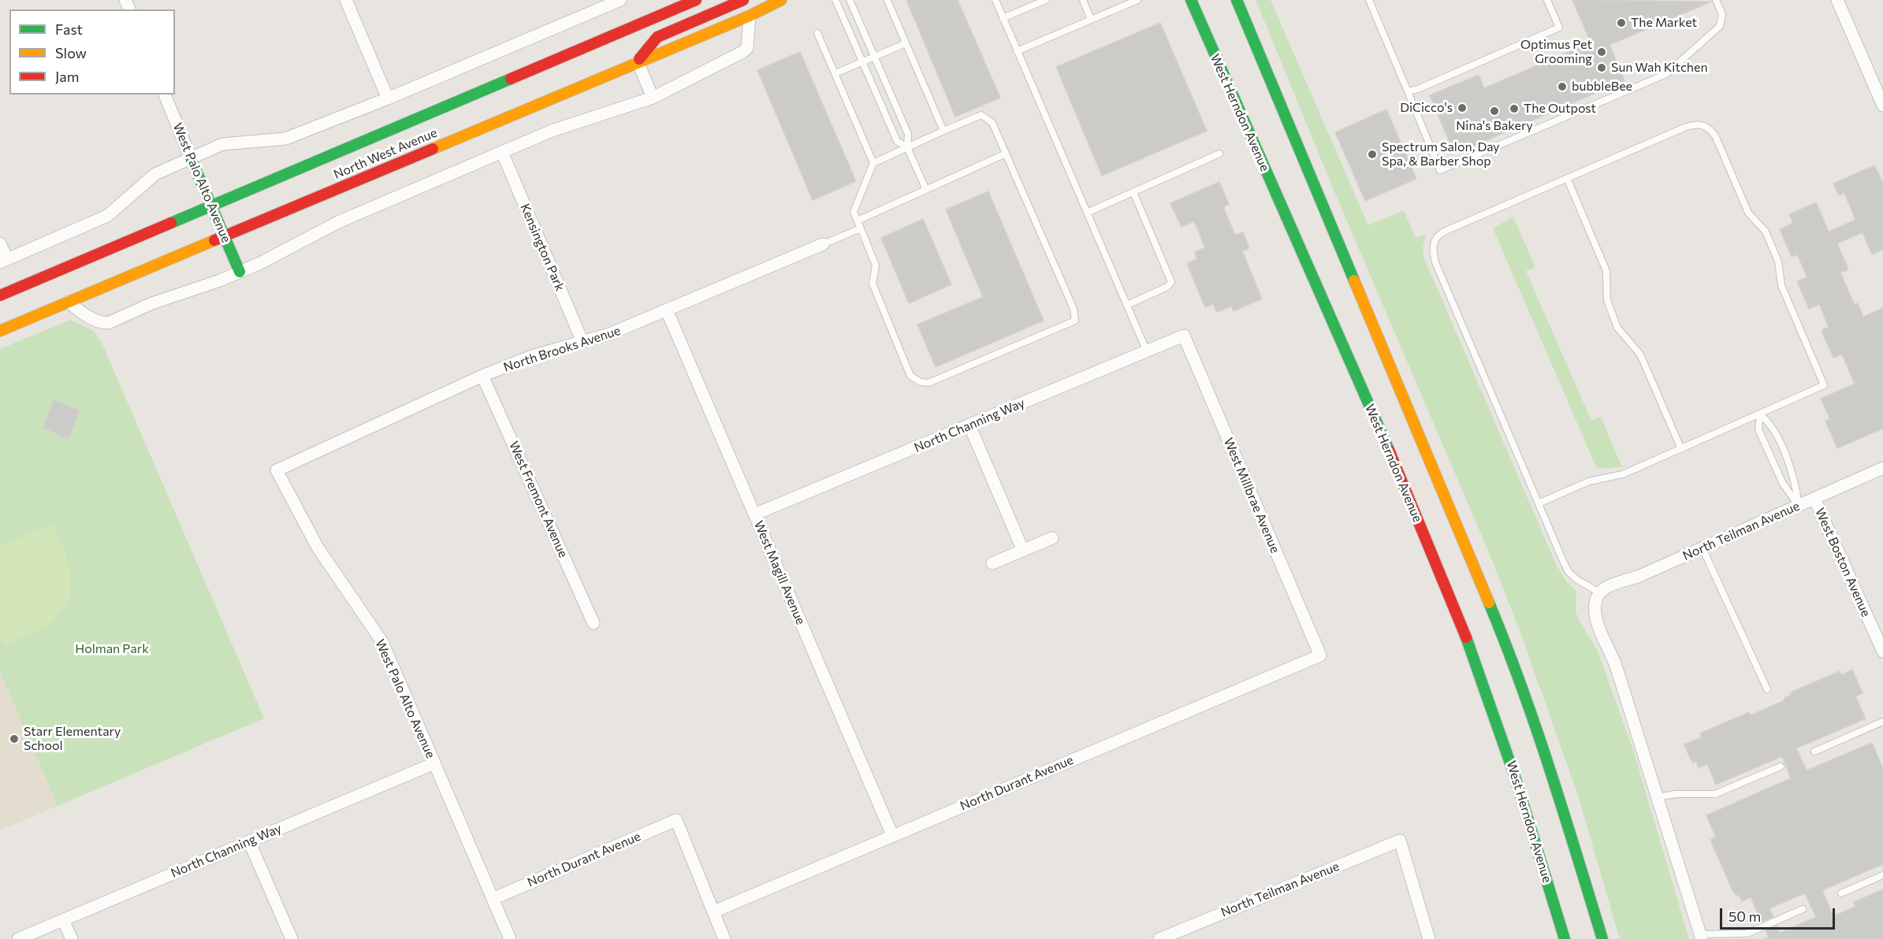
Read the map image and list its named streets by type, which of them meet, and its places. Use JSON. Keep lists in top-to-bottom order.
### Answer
{
  "streets": {
    "main road": ["West Herndon Avenue", "North West Avenue", "West Palo Alto Avenue"],
    "street": [
      "Kensington Park",
      "North Brooks Avenue",
      "North Channing Way",
      "West Millbrae Avenue",
      "West Fremont Avenue",
      "North Teilman Avenue",
      "West Boston Avenue",
      "West Magill Avenue",
      "North Durant Avenue"
    ]
  },
  "crossings": [
    ["North West Avenue", "West Palo Alto Avenue"],
    ["West Palo Alto Avenue", "North Brooks Avenue"],
    ["West Palo Alto Avenue", "North Channing Way"],
    ["West Palo Alto Avenue", "North Durant Avenue"],
    ["Kensington Park", "North Brooks Avenue"],
    ["North Brooks Avenue", "West Fremont Avenue"],
    ["North Brooks Avenue", "West Magill Avenue"],
    ["North Channing Way", "West Millbrae Avenue"],
    ["North Channing Way", "West Magill Avenue"],
    ["West Millbrae Avenue", "North Durant Avenue"],
    ["North Teilman Avenue", "West Boston Avenue"],
    ["West Magill Avenue", "North Durant Avenue"]
  ],
  "parks": ["Holman Park"],
  "places": [
    "The Market",
    "Optimus Pet Grooming",
    "Sun Wah Kitchen",
    "bubbleBee",
    "DiCicco's",
    "The Outpost",
    "Nina's Bakery",
    "Spectrum Salon, Day Spa, & Barber Shop",
    "Starr Elementary School"
  ],
  "legend": ["Fast", "Slow", "Jam"],
  "scale_bar": "50 m"
}
